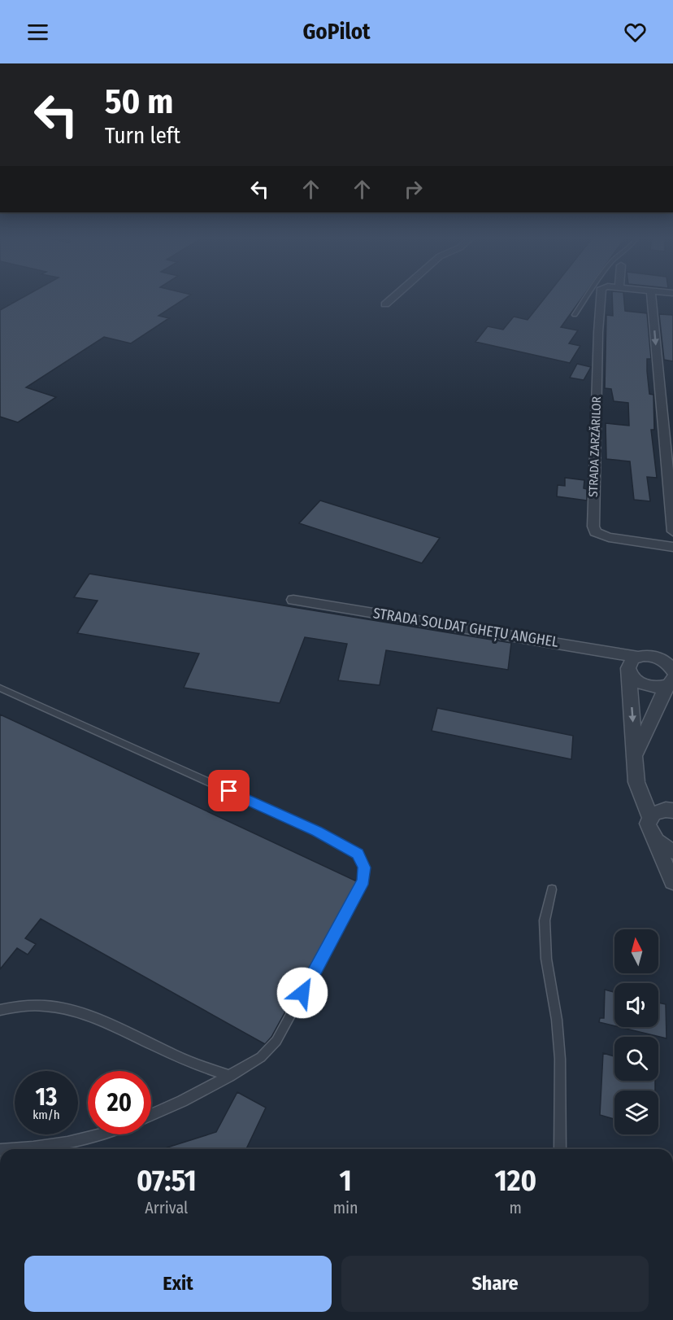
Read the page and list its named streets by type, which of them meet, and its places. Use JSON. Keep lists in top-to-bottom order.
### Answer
{
  "streets": {
    "street": ["STRADA ZARZĂRILOR", "STRADA SOLDAT GHEȚU ANGHEL"]
  },
  "north": "top",
  "page": {
    "header": "GoPilot",
    "turn": ["50 m", "Turn left"],
    "speed": "13 km/h",
    "limit": "20",
    "eta": [
      "07:51",
      "Arrival",
      "1",
      "min",
      "120",
      "m"
    ],
    "buttons": ["Exit", "Share"]
  }
}
